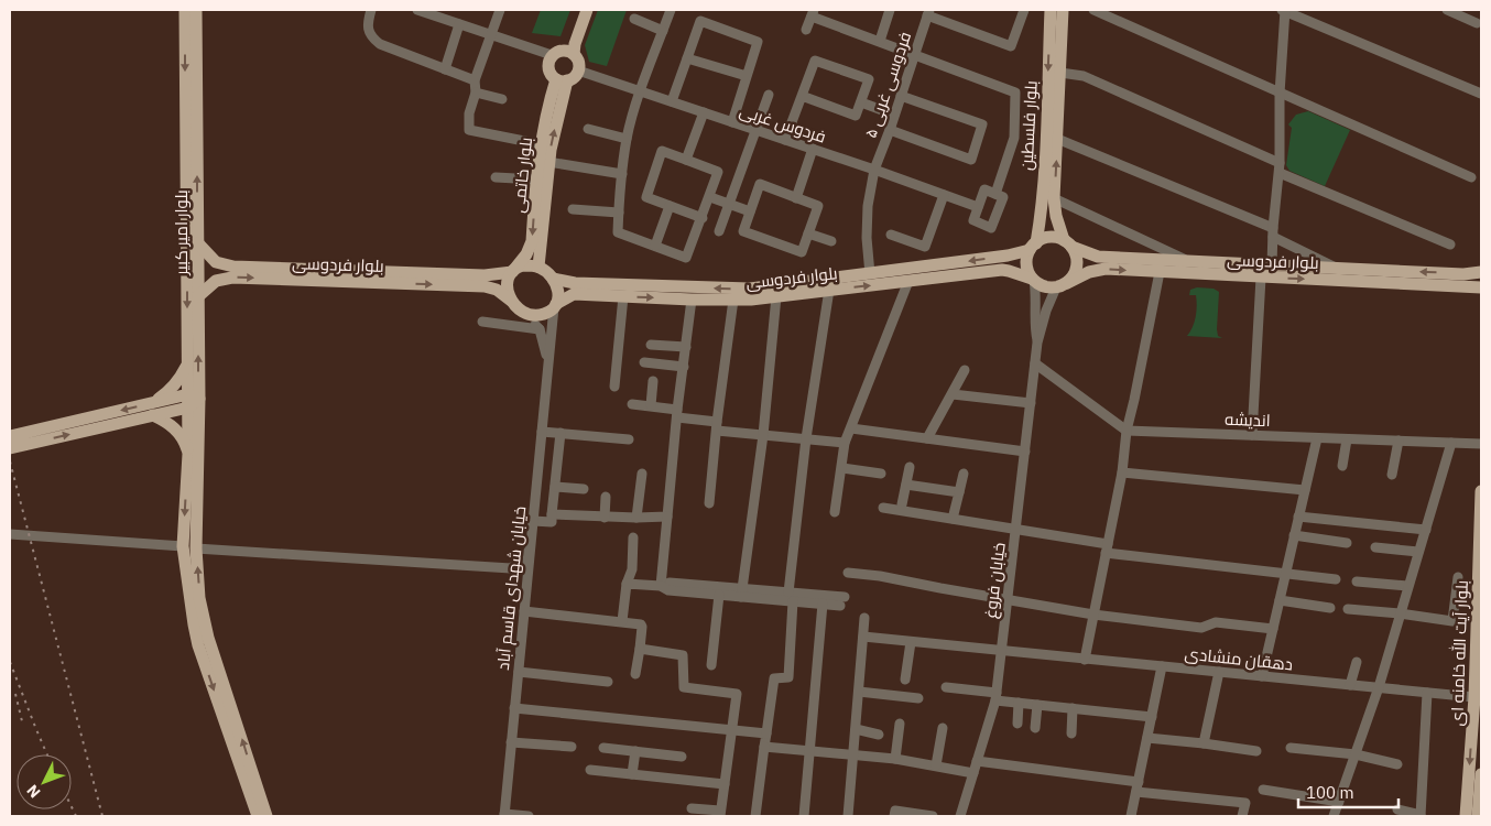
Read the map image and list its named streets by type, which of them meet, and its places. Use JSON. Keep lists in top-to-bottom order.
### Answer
{
  "streets": {
    "main road": [
      "بلوار فلسطین",
      "بلوار خاتمی",
      "بلوار امیر کبیر",
      "بلوار فردوسی",
      "بلوار آیت الله خامنه ای"
    ],
    "street": [
      "فردوسی غربی ۵",
      "فردوس غربی",
      "اندیشه",
      "خیابان فروغ",
      "خیابان شهدای قاسم آباد",
      "دهقان منشادی"
    ]
  },
  "crossings": [
    ["فردوسی غربی ۵", "فردوس غربی"],
    ["فردوسی غربی ۵", "بلوار فردوسی"],
    ["فردوس غربی", "بلوار خاتمی"],
    ["بلوار فلسطین", "بلوار فردوسی"],
    ["بلوار فلسطین", "خیابان فروغ"],
    ["بلوار خاتمی", "بلوار فردوسی"],
    ["بلوار خاتمی", "خیابان شهدای قاسم آباد"],
    ["بلوار امیر کبیر", "بلوار فردوسی"],
    ["بلوار فردوسی", "خیابان فروغ"],
    ["بلوار فردوسی", "خیابان شهدای قاسم آباد"],
    ["خیابان فروغ", "دهقان منشادی"],
    ["بلوار آیت الله خامنه ای", "دهقان منشادی"]
  ],
  "scale_bar": "100 m",
  "north": "bottom left"
}
